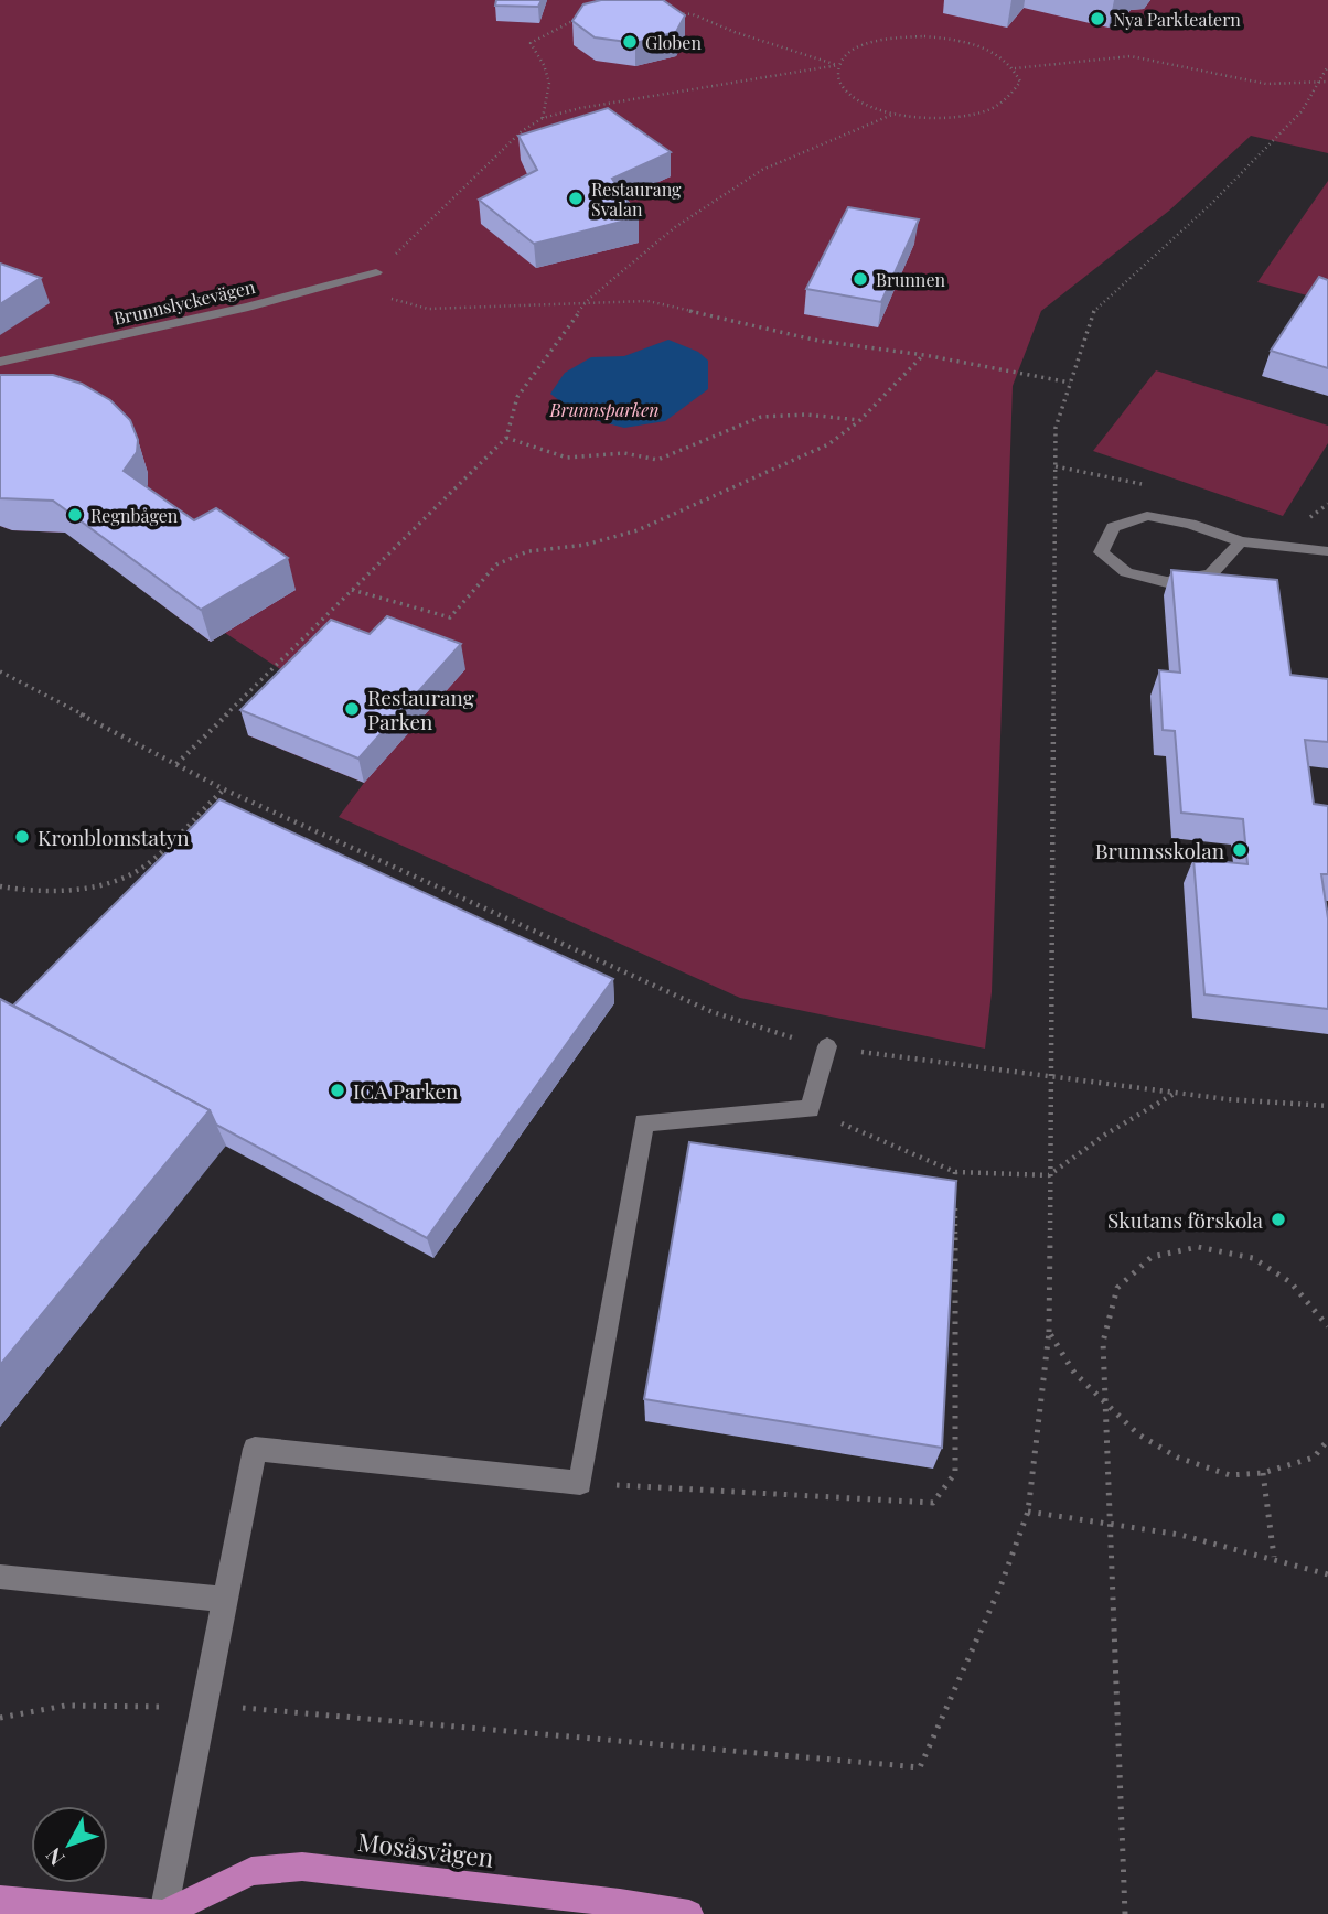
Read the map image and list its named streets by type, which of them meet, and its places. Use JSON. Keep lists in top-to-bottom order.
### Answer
{
  "streets": {
    "main road": ["Mosåsvägen"],
    "lane": ["Brunnslyckevägen"]
  },
  "parks": ["Brunnsparken"],
  "places": [
    "Nya Parkteatern",
    "Globen",
    "Restaurang Svalan",
    "Brunnen",
    "Regnbågen",
    "Restaurang Parken",
    "Kronblomstatyn",
    "Brunnsskolan",
    "ICA Parken",
    "Skutans förskola"
  ],
  "north": "bottom left"
}
